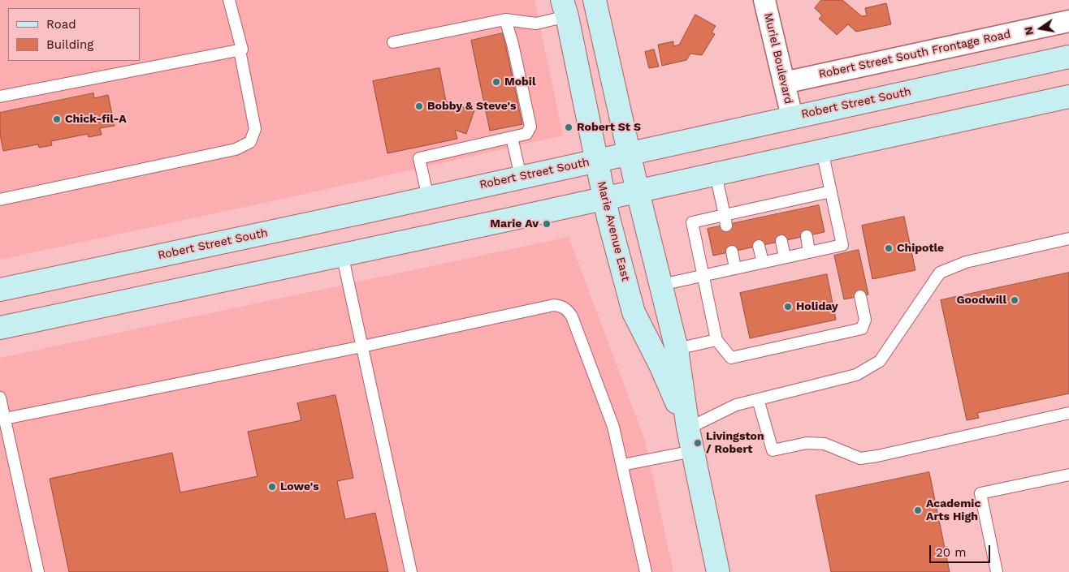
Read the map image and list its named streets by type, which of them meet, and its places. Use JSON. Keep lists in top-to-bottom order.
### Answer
{
  "streets": {
    "main road": ["Robert Street South", "Marie Avenue East"],
    "street": ["Robert Street South Frontage Road", "Muriel Boulevard"]
  },
  "crossings": [
    ["Robert Street South Frontage Road", "Muriel Boulevard"],
    ["Muriel Boulevard", "Robert Street South"],
    ["Robert Street South", "Marie Avenue East"]
  ],
  "places": [
    "Mobil",
    "Bobby & Steve's",
    "Chick-fil-A",
    "Robert St S",
    "Marie Av",
    "Chipotle",
    "Goodwill",
    "Holiday",
    "Livingston / Robert",
    "Lowe's",
    "Academic Arts High"
  ],
  "legend": ["Road", "Building"],
  "scale_bar": "20 m",
  "north": "left"
}
